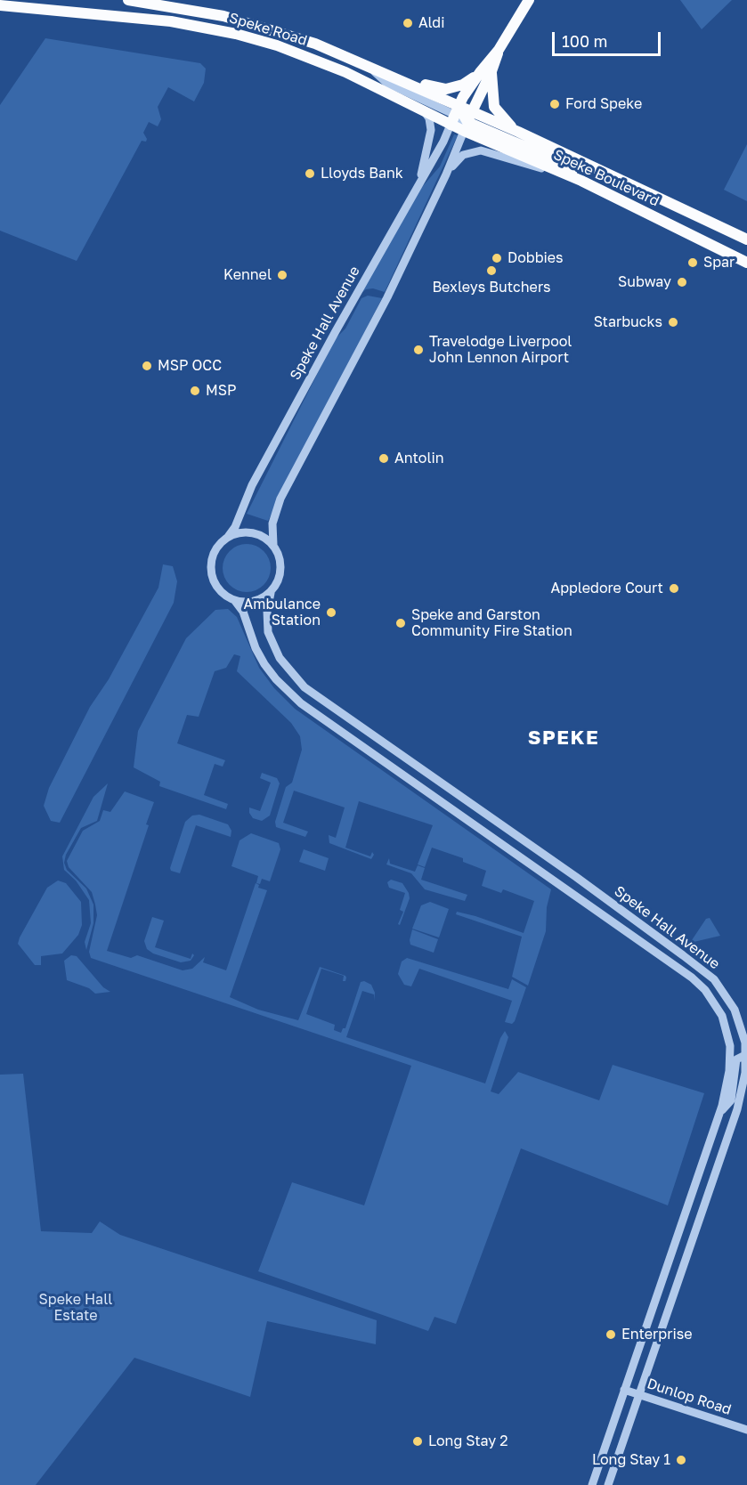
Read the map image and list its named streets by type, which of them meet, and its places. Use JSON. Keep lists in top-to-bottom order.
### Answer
{
  "streets": {
    "highway": ["Speke Road", "Speke Boulevard"],
    "street": ["Speke Hall Avenue", "Dunlop Road"]
  },
  "crossings": [
    ["Speke Road", "Speke Boulevard"],
    ["Speke Road", "Speke Hall Avenue"],
    ["Speke Boulevard", "Speke Hall Avenue"],
    ["Speke Hall Avenue", "Dunlop Road"]
  ],
  "districts": ["SPEKE"],
  "parks": ["Speke Hall Estate"],
  "places": [
    "Aldi",
    "Ford Speke",
    "Lloyds Bank",
    "Dobbies",
    "Spar",
    "Bexleys Butchers",
    "Kennel",
    "Subway",
    "Starbucks",
    "Travelodge Liverpool John Lennon Airport",
    "MSP OCC",
    "MSP",
    "Antolin",
    "Appledore Court",
    "Ambulance Station",
    "Speke and Garston Community Fire Station",
    "Enterprise",
    "Long Stay 2",
    "Long Stay 1"
  ],
  "scale_bar": "100 m"
}
